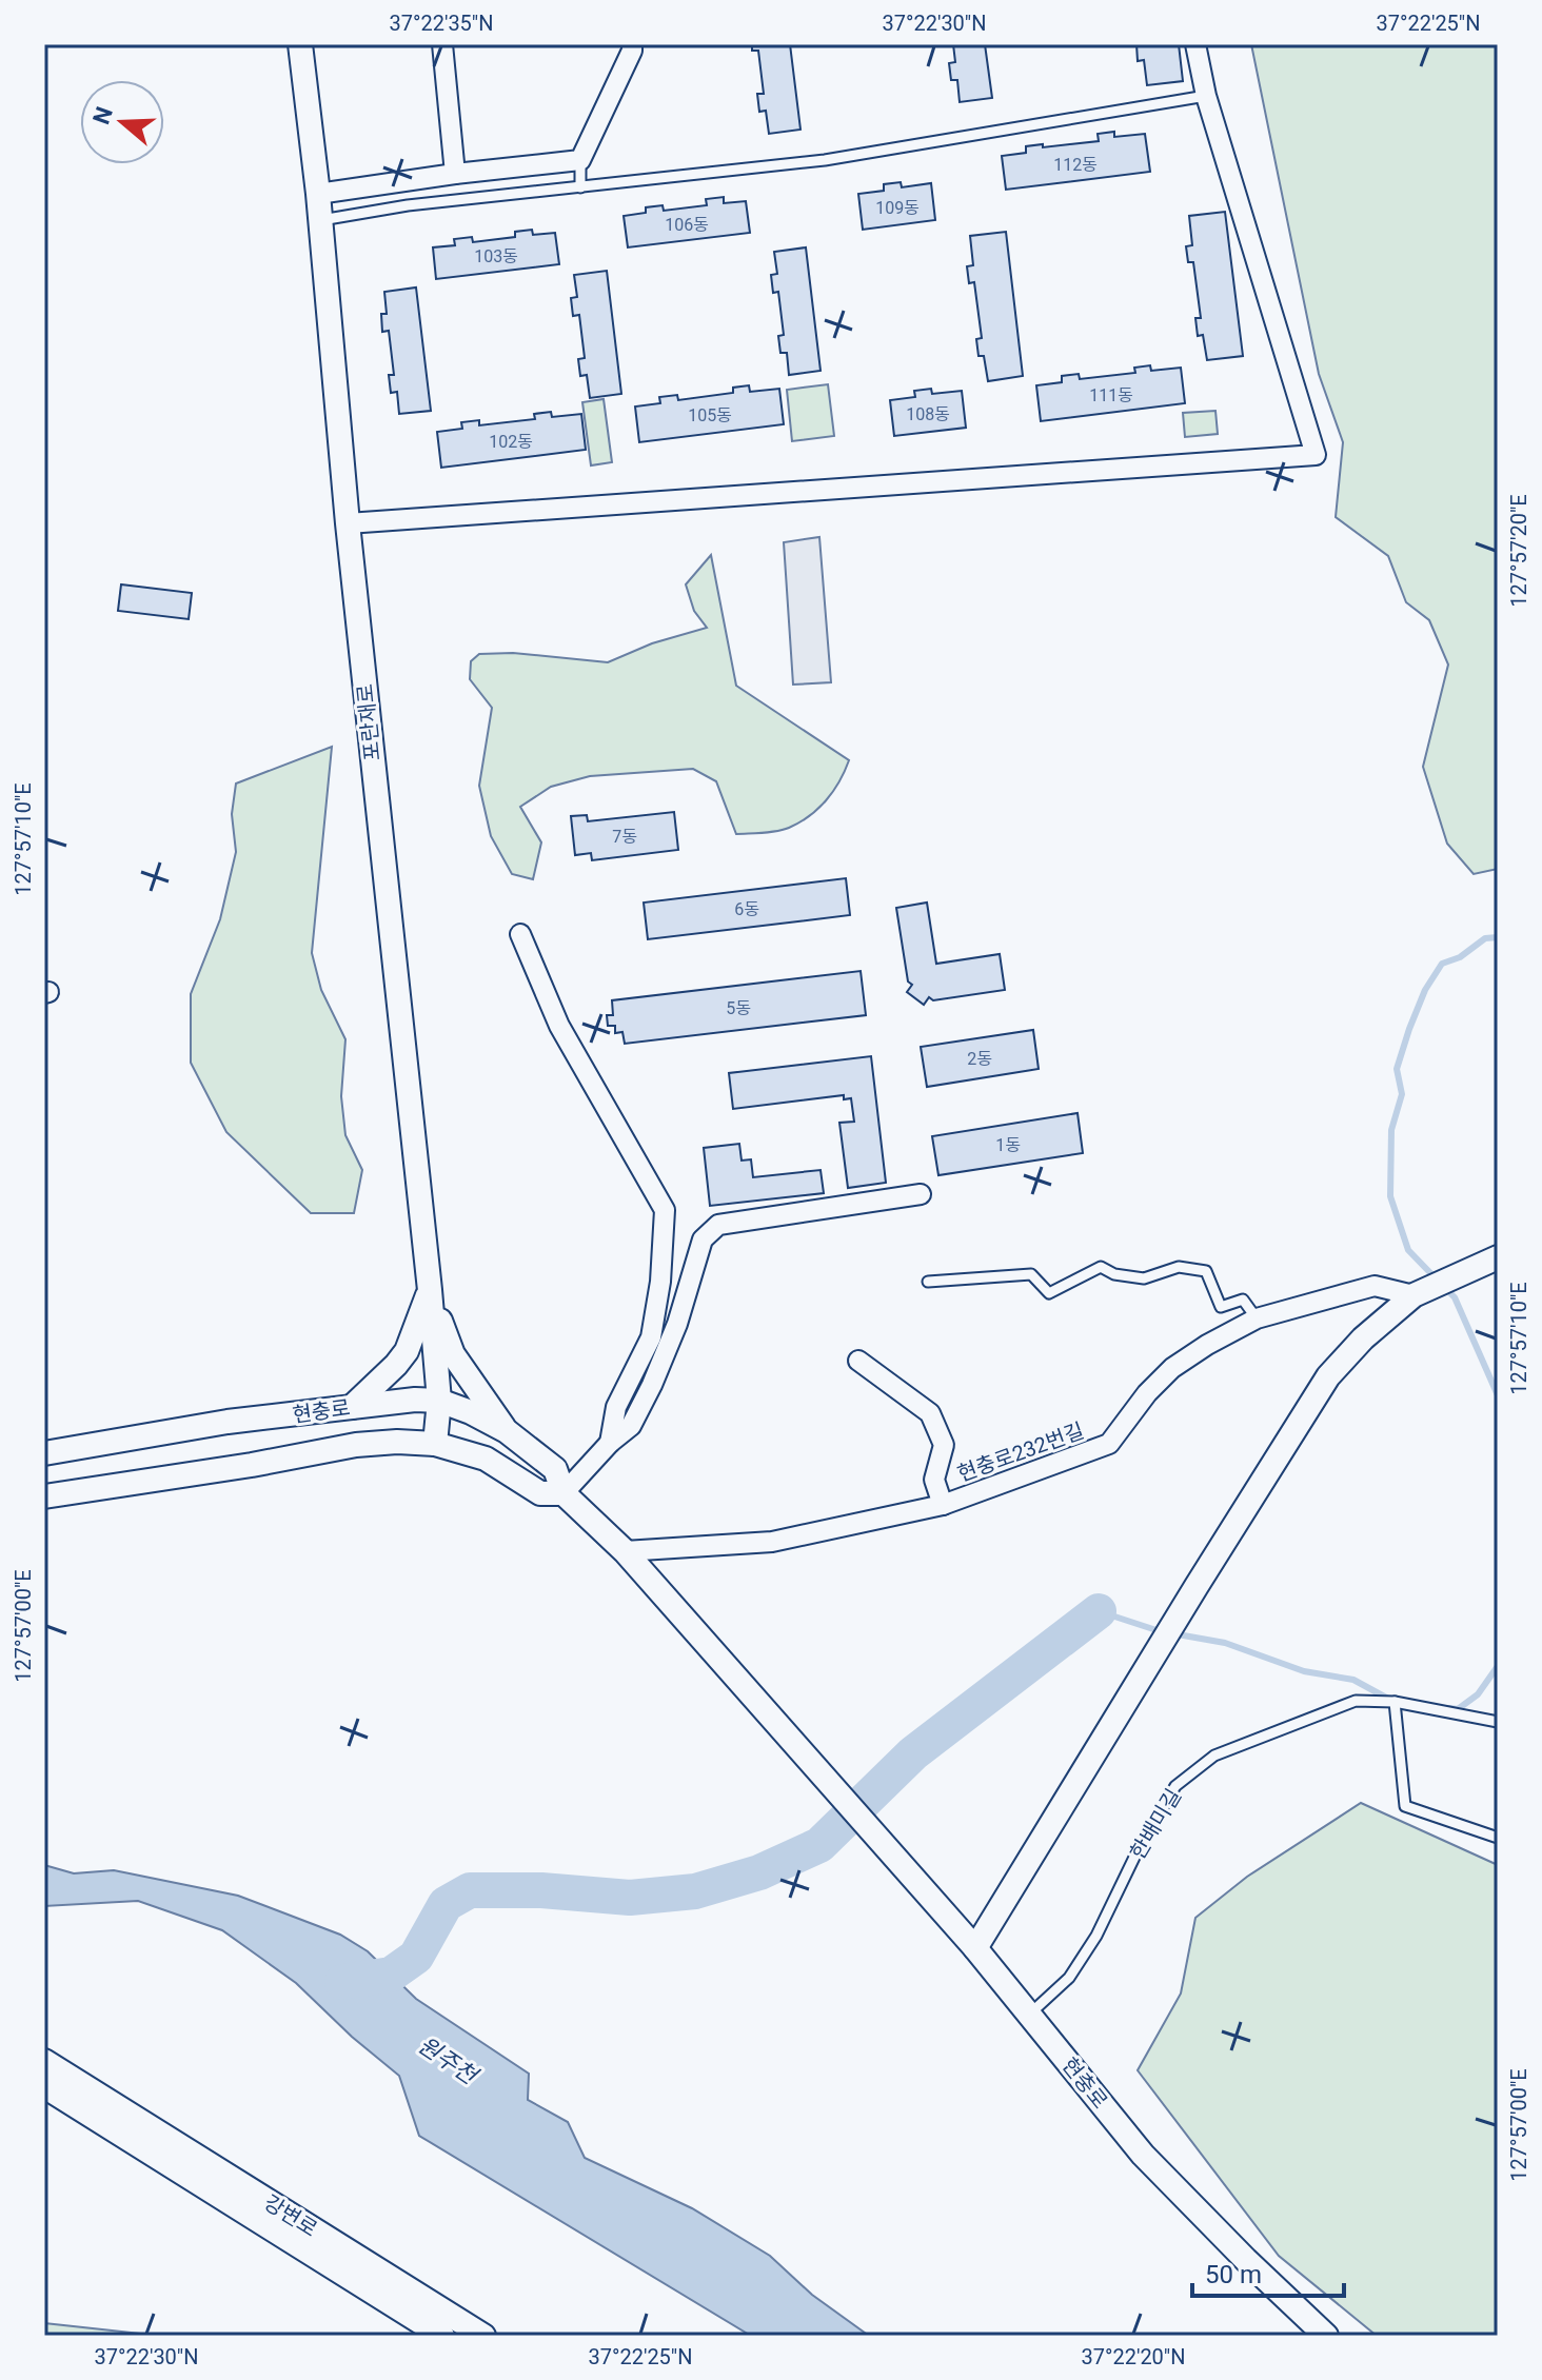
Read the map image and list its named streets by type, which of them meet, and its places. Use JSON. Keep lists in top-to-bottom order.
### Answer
{
  "streets": {
    "street": [
      "포란재로",
      "현충로",
      "현충로232번길",
      "강변로"
    ],
    "lane": ["한배미길"]
  },
  "crossings": [
    ["포란재로", "현충로"],
    ["현충로", "현충로232번길"],
    ["현충로", "한배미길"]
  ],
  "water": ["원주천"],
  "house_numbers": [
    "112동",
    "109동",
    "106동",
    "103동",
    "111동",
    "108동",
    "105동",
    "102동",
    "7동",
    "6동",
    "5동",
    "2동",
    "1동"
  ],
  "scale_bar": "50 m",
  "north": "left",
  "coordinates": [
    "37°22'35\"N",
    "37°22'30\"N",
    "37°22'25\"N",
    "127°57'20\"E",
    "127°57'10\"E",
    "127°57'00\"E",
    "37°22'20\"N"
  ]
}
